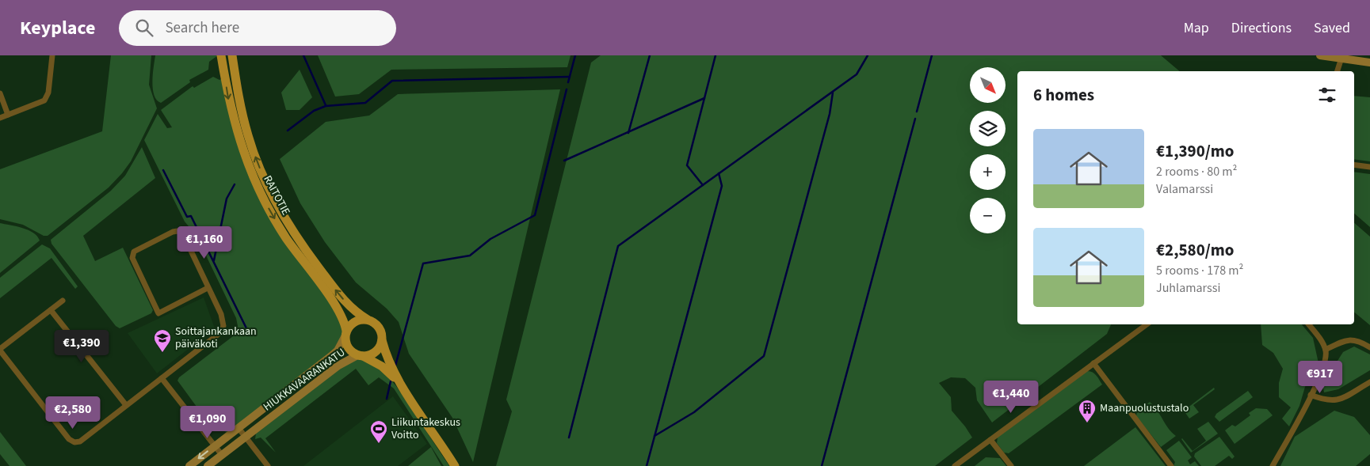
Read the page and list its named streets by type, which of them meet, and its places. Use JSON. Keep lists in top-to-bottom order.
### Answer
{
  "streets": {
    "main road": ["RAITOTIE"],
    "street": ["HIUKKAVAARANKATU"]
  },
  "crossings": [
    ["RAITOTIE", "HIUKKAVAARANKATU"]
  ],
  "places": {
    "school or university": ["Soittajankankaan päiväkoti"],
    "building": ["Maanpuolustustalo"],
    "sports": ["Liikuntakeskus Voitto"]
  },
  "north": "bottom right",
  "page": {
    "header": "Keyplace",
    "search": "Search here",
    "nav": ["Map", "Directions", "Saved"],
    "map_buttons": ["+", "−"],
    "heading": "6 homes",
    "list": [
      {
        "name": "€1,390/mo",
        "note": "2 rooms · 80 m² · Valamarssi"
      },
      {
        "name": "€2,580/mo",
        "note": "5 rooms · 178 m² · Juhlamarssi"
      }
    ],
    "price": [
      "€1,160",
      "€1,390",
      "€917",
      "€1,440",
      "€2,580",
      "€1,090"
    ]
  }
}
